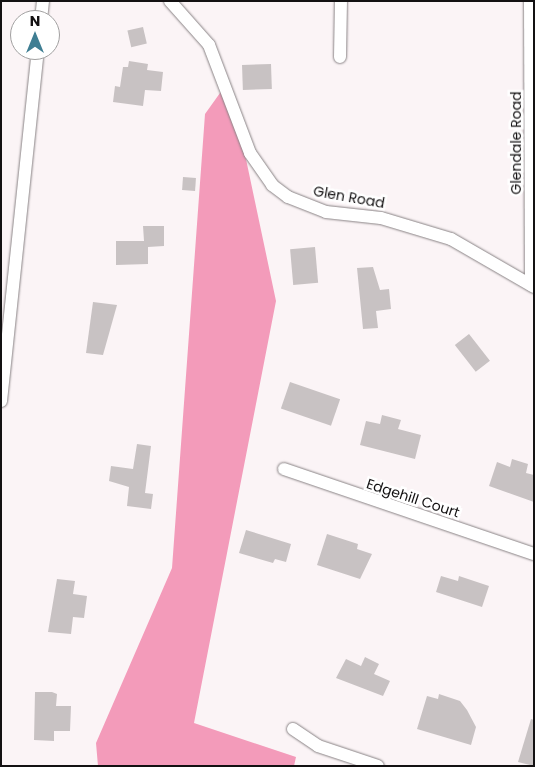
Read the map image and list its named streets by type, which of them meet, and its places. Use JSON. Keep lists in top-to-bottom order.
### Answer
{
  "streets": {
    "street": ["Glendale Road", "Glen Road", "Edgehill Court"]
  },
  "crossings": [
    ["Glendale Road", "Glen Road"]
  ],
  "north": "top"
}
